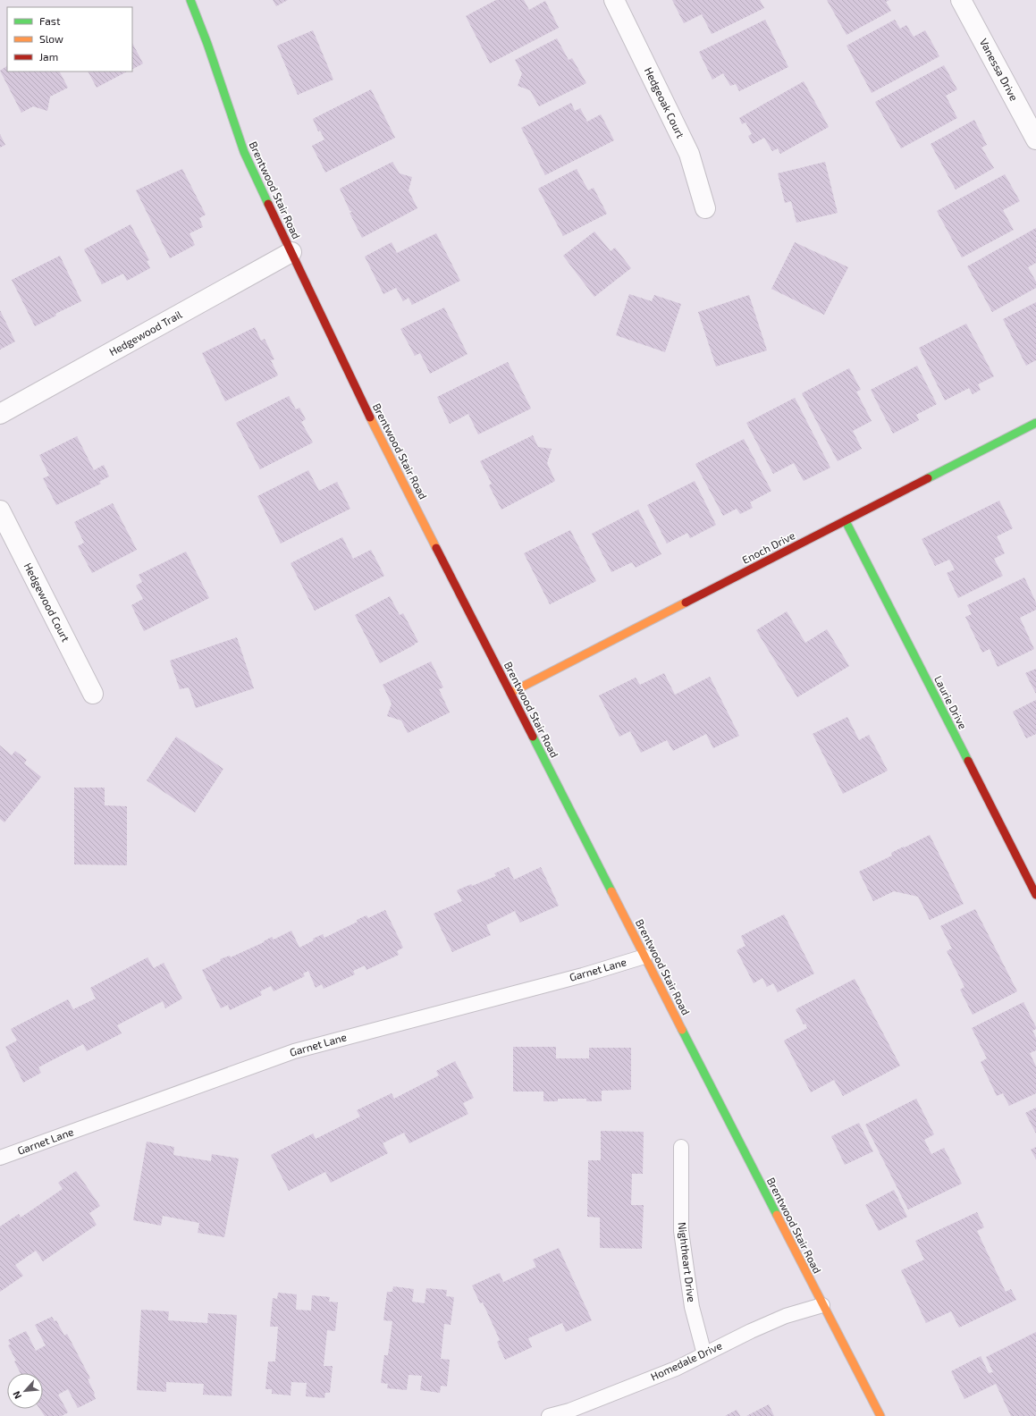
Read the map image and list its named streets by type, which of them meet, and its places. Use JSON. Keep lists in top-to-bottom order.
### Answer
{
  "streets": {
    "main road": ["Brentwood Stair Road", "Enoch Drive", "Laurie Drive"],
    "street": [
      "Vanessa Drive",
      "Hedgeoak Court",
      "Hedgewood Trail",
      "Hedgewood Court"
    ],
    "lane": ["Garnet Lane", "Nightheart Drive", "Homedale Drive"]
  },
  "crossings": [
    ["Brentwood Stair Road", "Hedgewood Trail"],
    ["Brentwood Stair Road", "Enoch Drive"],
    ["Brentwood Stair Road", "Garnet Lane"],
    ["Brentwood Stair Road", "Homedale Drive"],
    ["Enoch Drive", "Laurie Drive"],
    ["Nightheart Drive", "Homedale Drive"]
  ],
  "legend": ["Fast", "Slow", "Jam"],
  "north": "bottom left"
}
